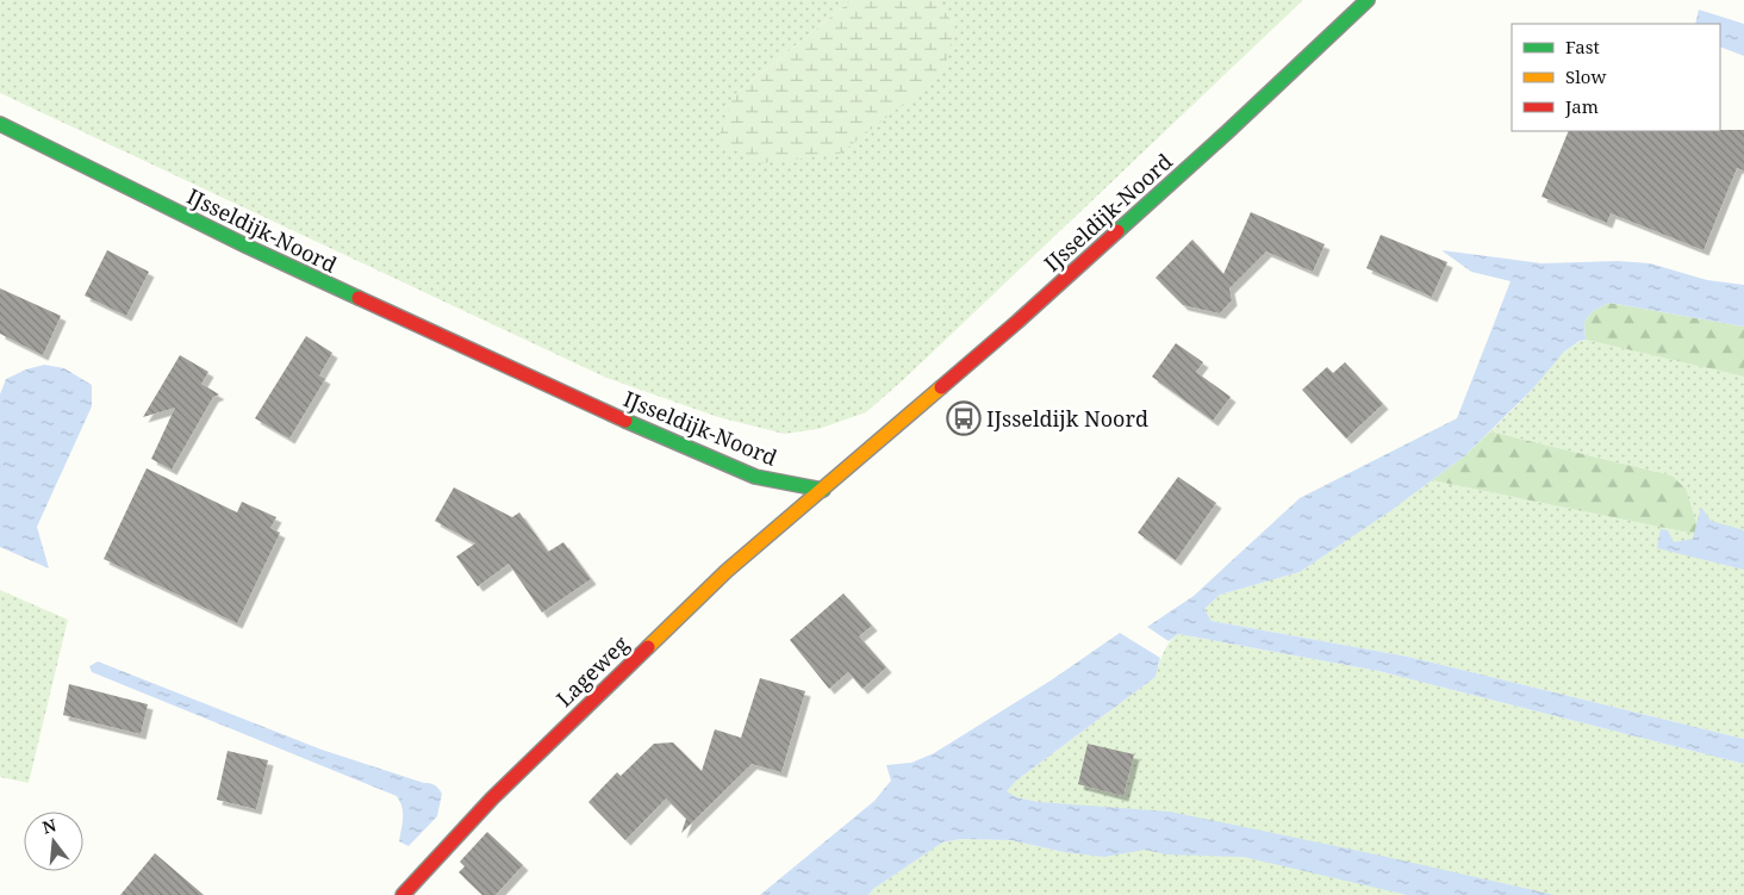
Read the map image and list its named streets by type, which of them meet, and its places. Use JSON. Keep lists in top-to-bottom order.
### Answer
{
  "streets": {
    "street": ["IJsseldijk-Noord", "Lageweg"]
  },
  "crossings": [
    ["IJsseldijk-Noord", "Lageweg"]
  ],
  "places": {
    "bus stop": ["IJsseldijk Noord"]
  },
  "legend": ["Fast", "Slow", "Jam"],
  "north": "top"
}
